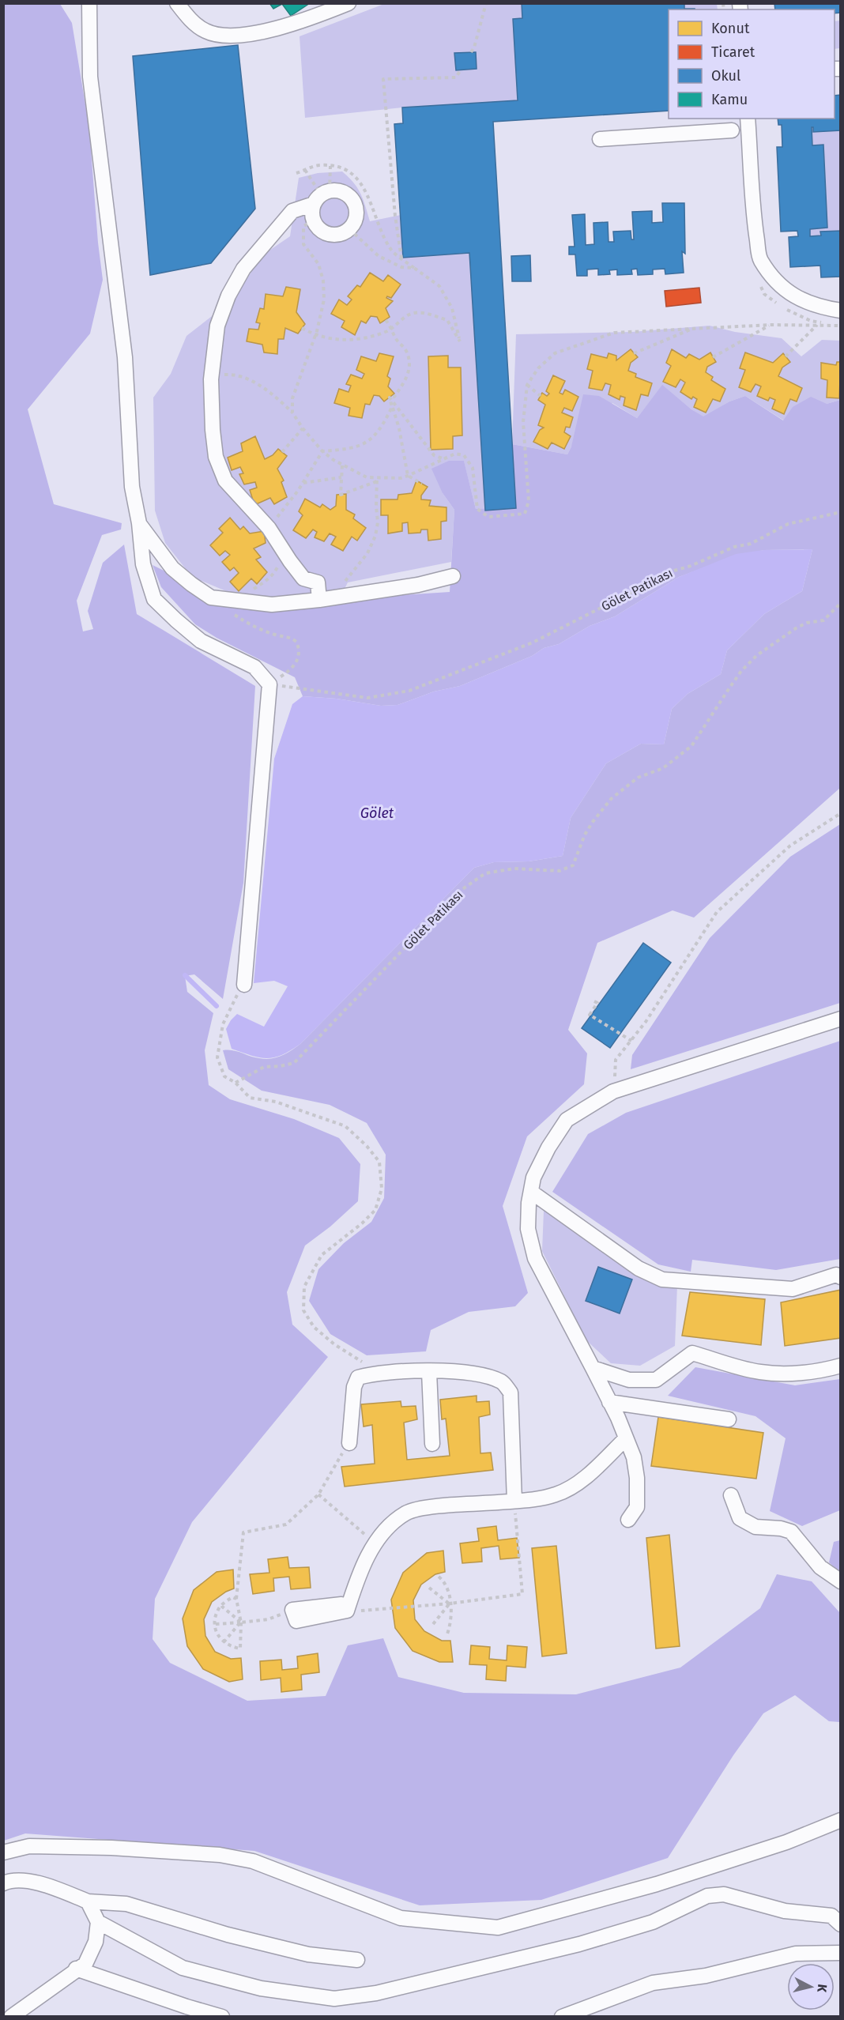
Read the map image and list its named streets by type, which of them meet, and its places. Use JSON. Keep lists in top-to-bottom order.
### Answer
{
  "streets": {
    "path": ["Gölet Patikası"]
  },
  "water": ["Gölet"],
  "legend": [
    "Konut",
    "Ticaret",
    "Okul",
    "Kamu"
  ],
  "north": "right"
}
